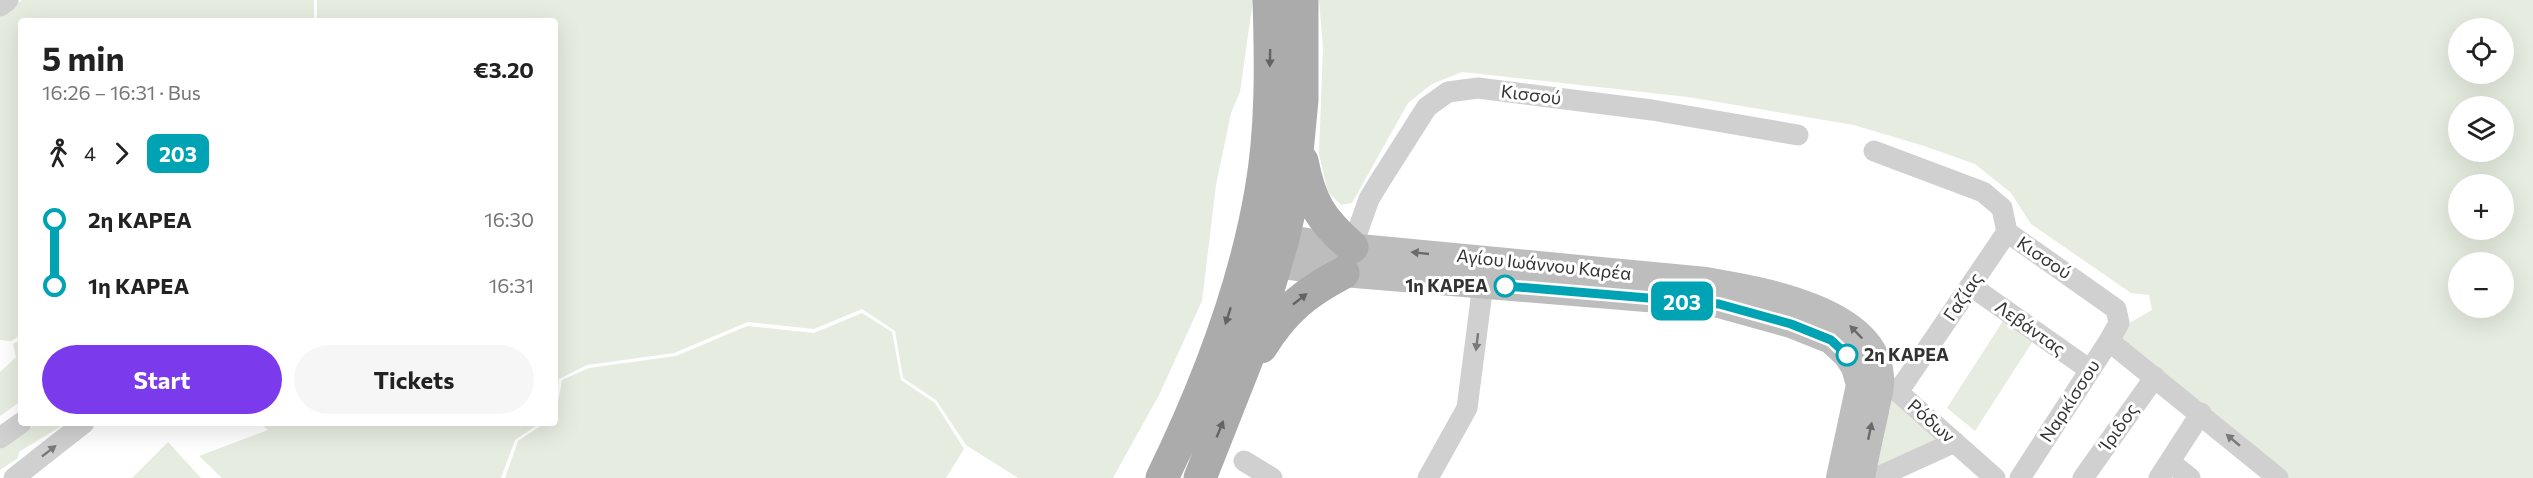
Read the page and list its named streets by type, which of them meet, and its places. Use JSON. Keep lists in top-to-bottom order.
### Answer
{
  "streets": {
    "street": [
      "Κισσού",
      "Αγίου Ιωάννου Καρέα",
      "Γαζίας",
      "Λεβάντας",
      "Ναρκίσσου",
      "Ρόδων",
      "Ίριδος"
    ]
  },
  "crossings": [
    ["Κισσού", "Αγίου Ιωάννου Καρέα"],
    ["Κισσού", "Γαζίας"],
    ["Κισσού", "Ναρκίσσου"],
    ["Κισσού", "Ίριδος"],
    ["Αγίου Ιωάννου Καρέα", "Γαζίας"],
    ["Αγίου Ιωάννου Καρέα", "Ρόδων"],
    ["Γαζίας", "Λεβάντας"],
    ["Γαζίας", "Ρόδων"],
    ["Λεβάντας", "Ναρκίσσου"]
  ],
  "places": ["1η ΚΑΡΕΑ", "2η ΚΑΡΕΑ"],
  "lines": ["bus line 203"],
  "page": {
    "on_map": "203",
    "map_buttons": ["+", "−"],
    "heading": ["5 min", "16:26 – 16:31 · Bus", "€3.20"],
    "legs": ["4", "203"],
    "list": [
      {
        "name": "2η ΚΑΡΕΑ",
        "value": "16:30"
      },
      {
        "name": "1η ΚΑΡΕΑ",
        "value": "16:31"
      }
    ],
    "buttons": ["Start", "Tickets"]
  }
}
